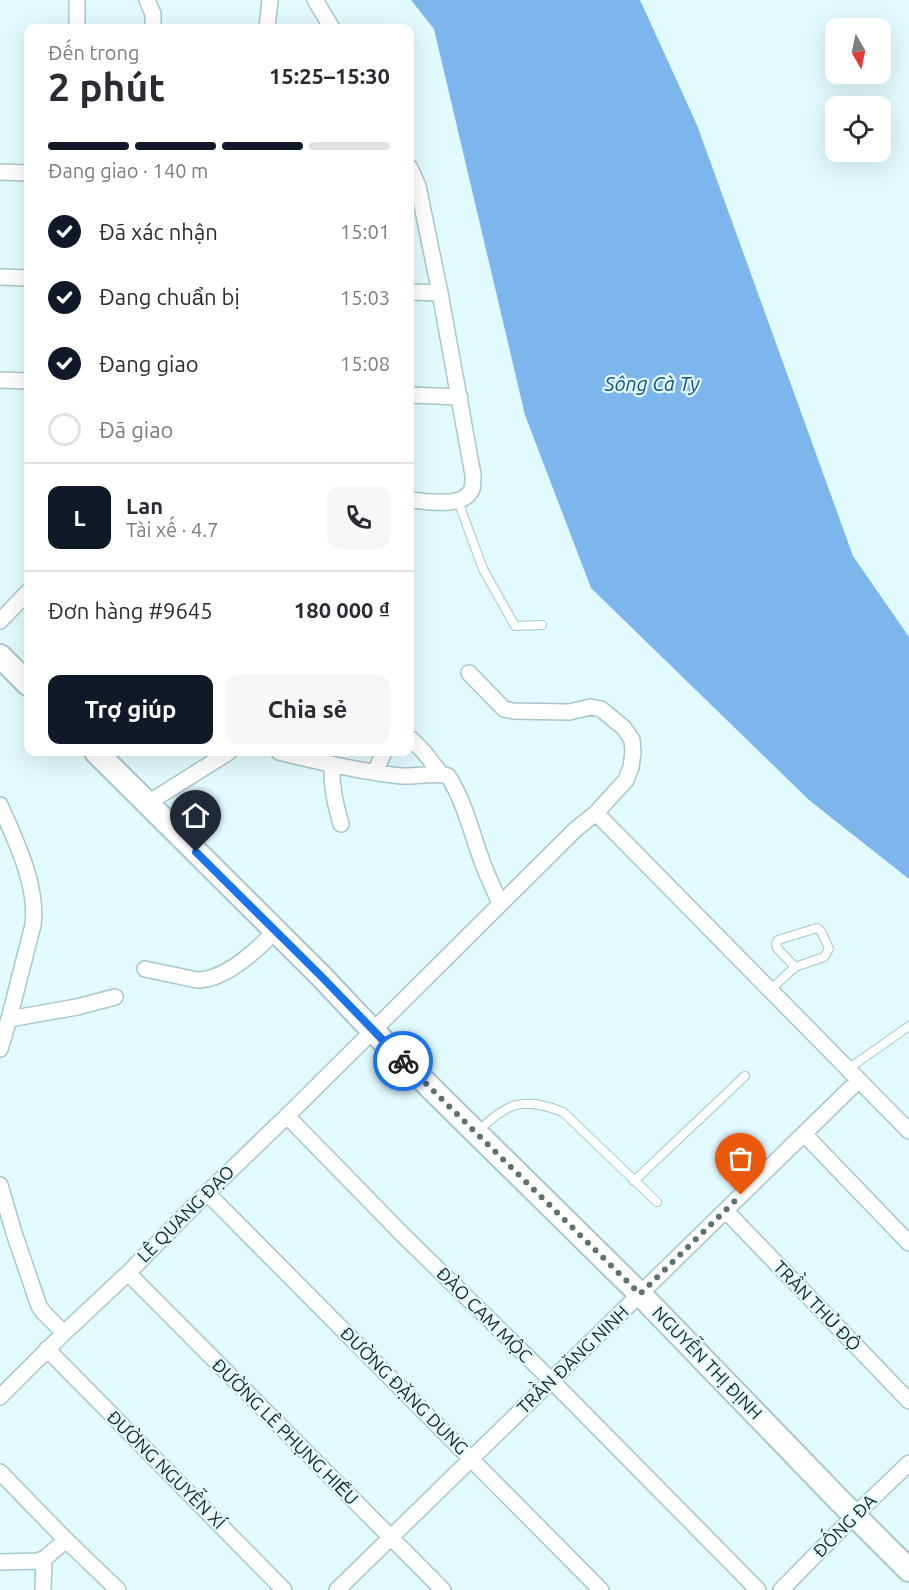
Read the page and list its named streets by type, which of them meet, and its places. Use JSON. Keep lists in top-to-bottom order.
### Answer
{
  "streets": {
    "street": [
      "LÊ QUANG ĐẠO",
      "TRẦN THỦ ĐỘ",
      "ĐÀO CAM MỘC",
      "TRẦN ĐĂNG NINH",
      "NGUYỄN THỊ ĐỊNH",
      "ĐƯỜNG ĐẶNG DUNG",
      "ĐƯỜNG LÊ PHỤNG HIỂU",
      "ĐƯỜNG NGUYỄN XÍ",
      "ĐỐNG ĐA"
    ]
  },
  "crossings": [
    ["LÊ QUANG ĐẠO", "ĐÀO CAM MỘC"],
    ["LÊ QUANG ĐẠO", "NGUYỄN THỊ ĐỊNH"],
    ["LÊ QUANG ĐẠO", "ĐƯỜNG ĐẶNG DUNG"],
    ["LÊ QUANG ĐẠO", "ĐƯỜNG LÊ PHỤNG HIỂU"],
    ["LÊ QUANG ĐẠO", "ĐƯỜNG NGUYỄN XÍ"],
    ["TRẦN THỦ ĐỘ", "TRẦN ĐĂNG NINH"],
    ["ĐÀO CAM MỘC", "TRẦN ĐĂNG NINH"],
    ["TRẦN ĐĂNG NINH", "NGUYỄN THỊ ĐỊNH"],
    ["TRẦN ĐĂNG NINH", "ĐƯỜNG ĐẶNG DUNG"],
    ["TRẦN ĐĂNG NINH", "ĐƯỜNG LÊ PHỤNG HIỂU"],
    ["NGUYỄN THỊ ĐỊNH", "ĐỐNG ĐA"]
  ],
  "water": ["Sông Cà Ty"],
  "north": "bottom",
  "page": {
    "heading": ["2 phút", "Đến trong", "15:25–15:30"],
    "panel": [
      "Lan",
      "Tài xế · 4.7",
      "Đơn hàng #9645",
      "180 000 ₫"
    ],
    "bar": "Đang giao · 140 m",
    "list": [
      ["Đã xác nhận", "15:01"],
      ["Đang chuẩn bị", "15:03"],
      ["Đang giao", "15:08"],
      "Đã giao"
    ],
    "round": "L",
    "buttons": ["Trợ giúp", "Chia sẻ"]
  }
}
